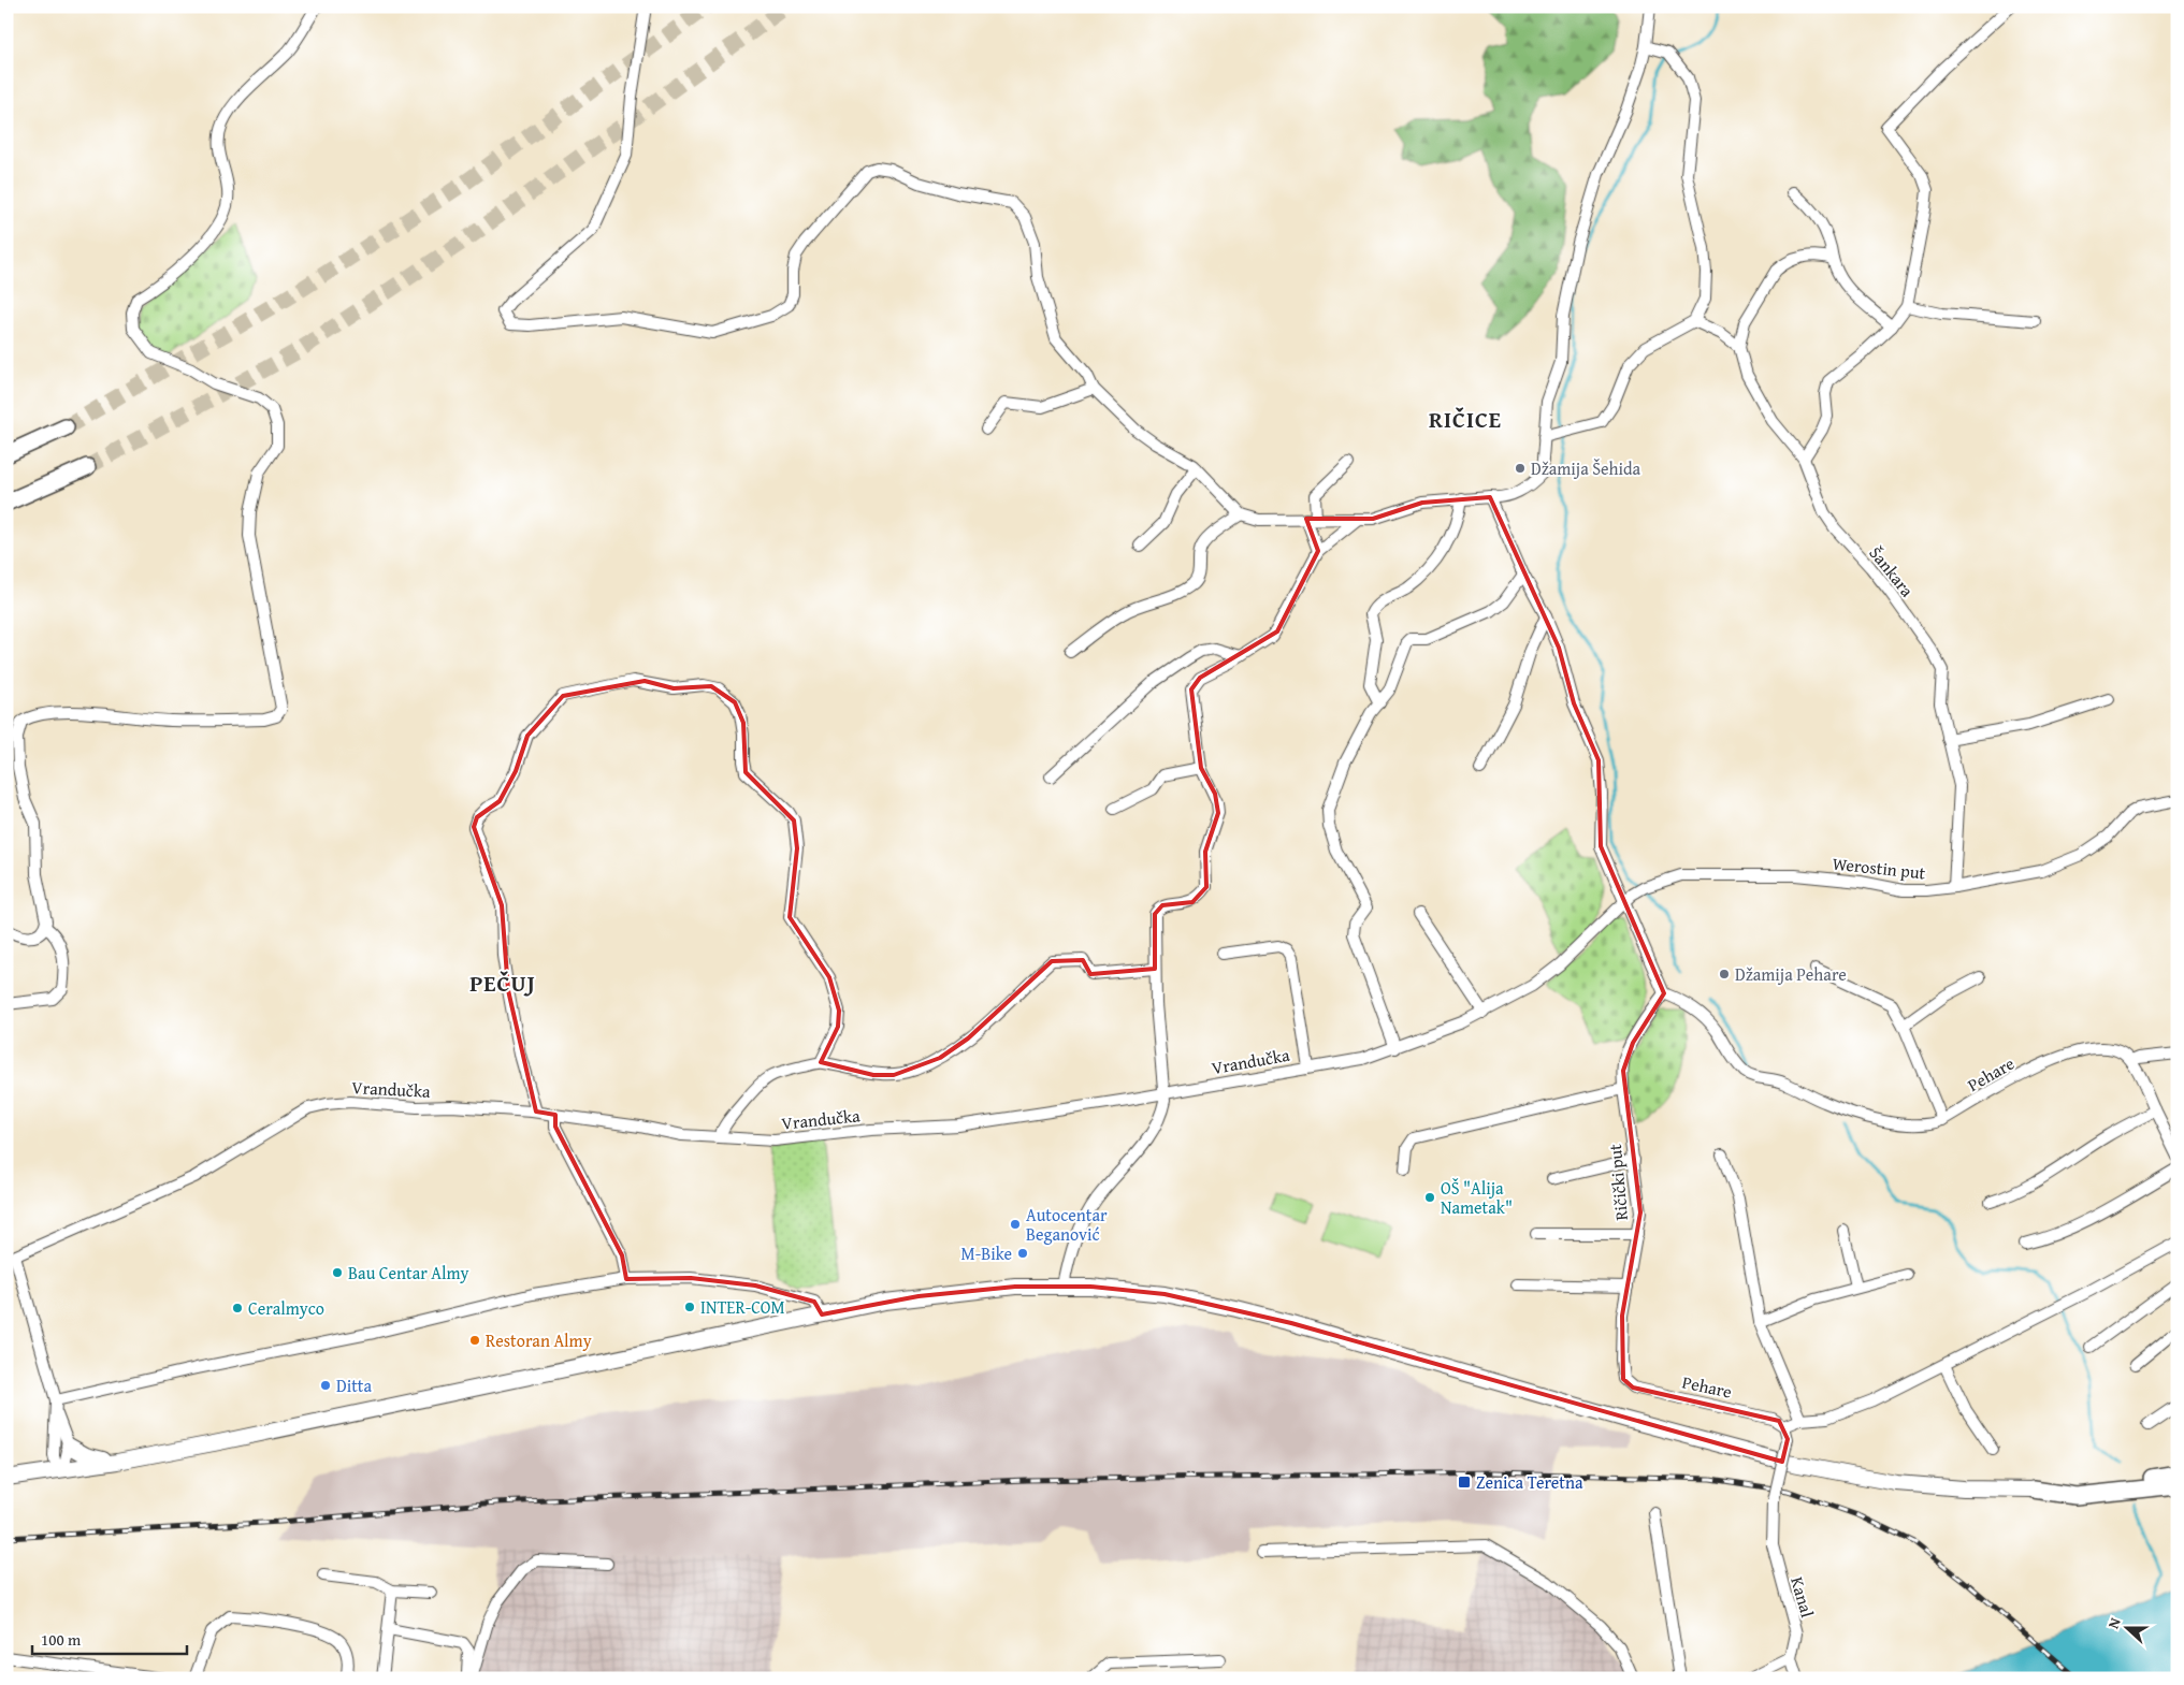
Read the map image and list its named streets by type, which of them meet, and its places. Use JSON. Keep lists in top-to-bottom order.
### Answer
{
  "streets": {
    "street": [
      "Šankara",
      "Werostin put",
      "Vrandučka",
      "Pehare",
      "Ričički put",
      "Kanal"
    ]
  },
  "crossings": [
    ["Šankara", "Werostin put"],
    ["Werostin put", "Vrandučka"],
    ["Pehare", "Ričički put"],
    ["Pehare", "Kanal"]
  ],
  "districts": ["RIČICE", "PEČUJ"],
  "places": {
    "other": [
      "Džamija Šehida",
      "Džamija Pehare",
      "OŠ \"Alija Nametak\"",
      "Autocentar Beganović",
      "M-Bike",
      "Bau Centar Almy",
      "INTER-COM",
      "Ceralmyco",
      "Restoran Almy",
      "Ditta"
    ],
    "transit": ["Zenica Teretna"]
  },
  "scale_bar": "100 m",
  "north": "left"
}
